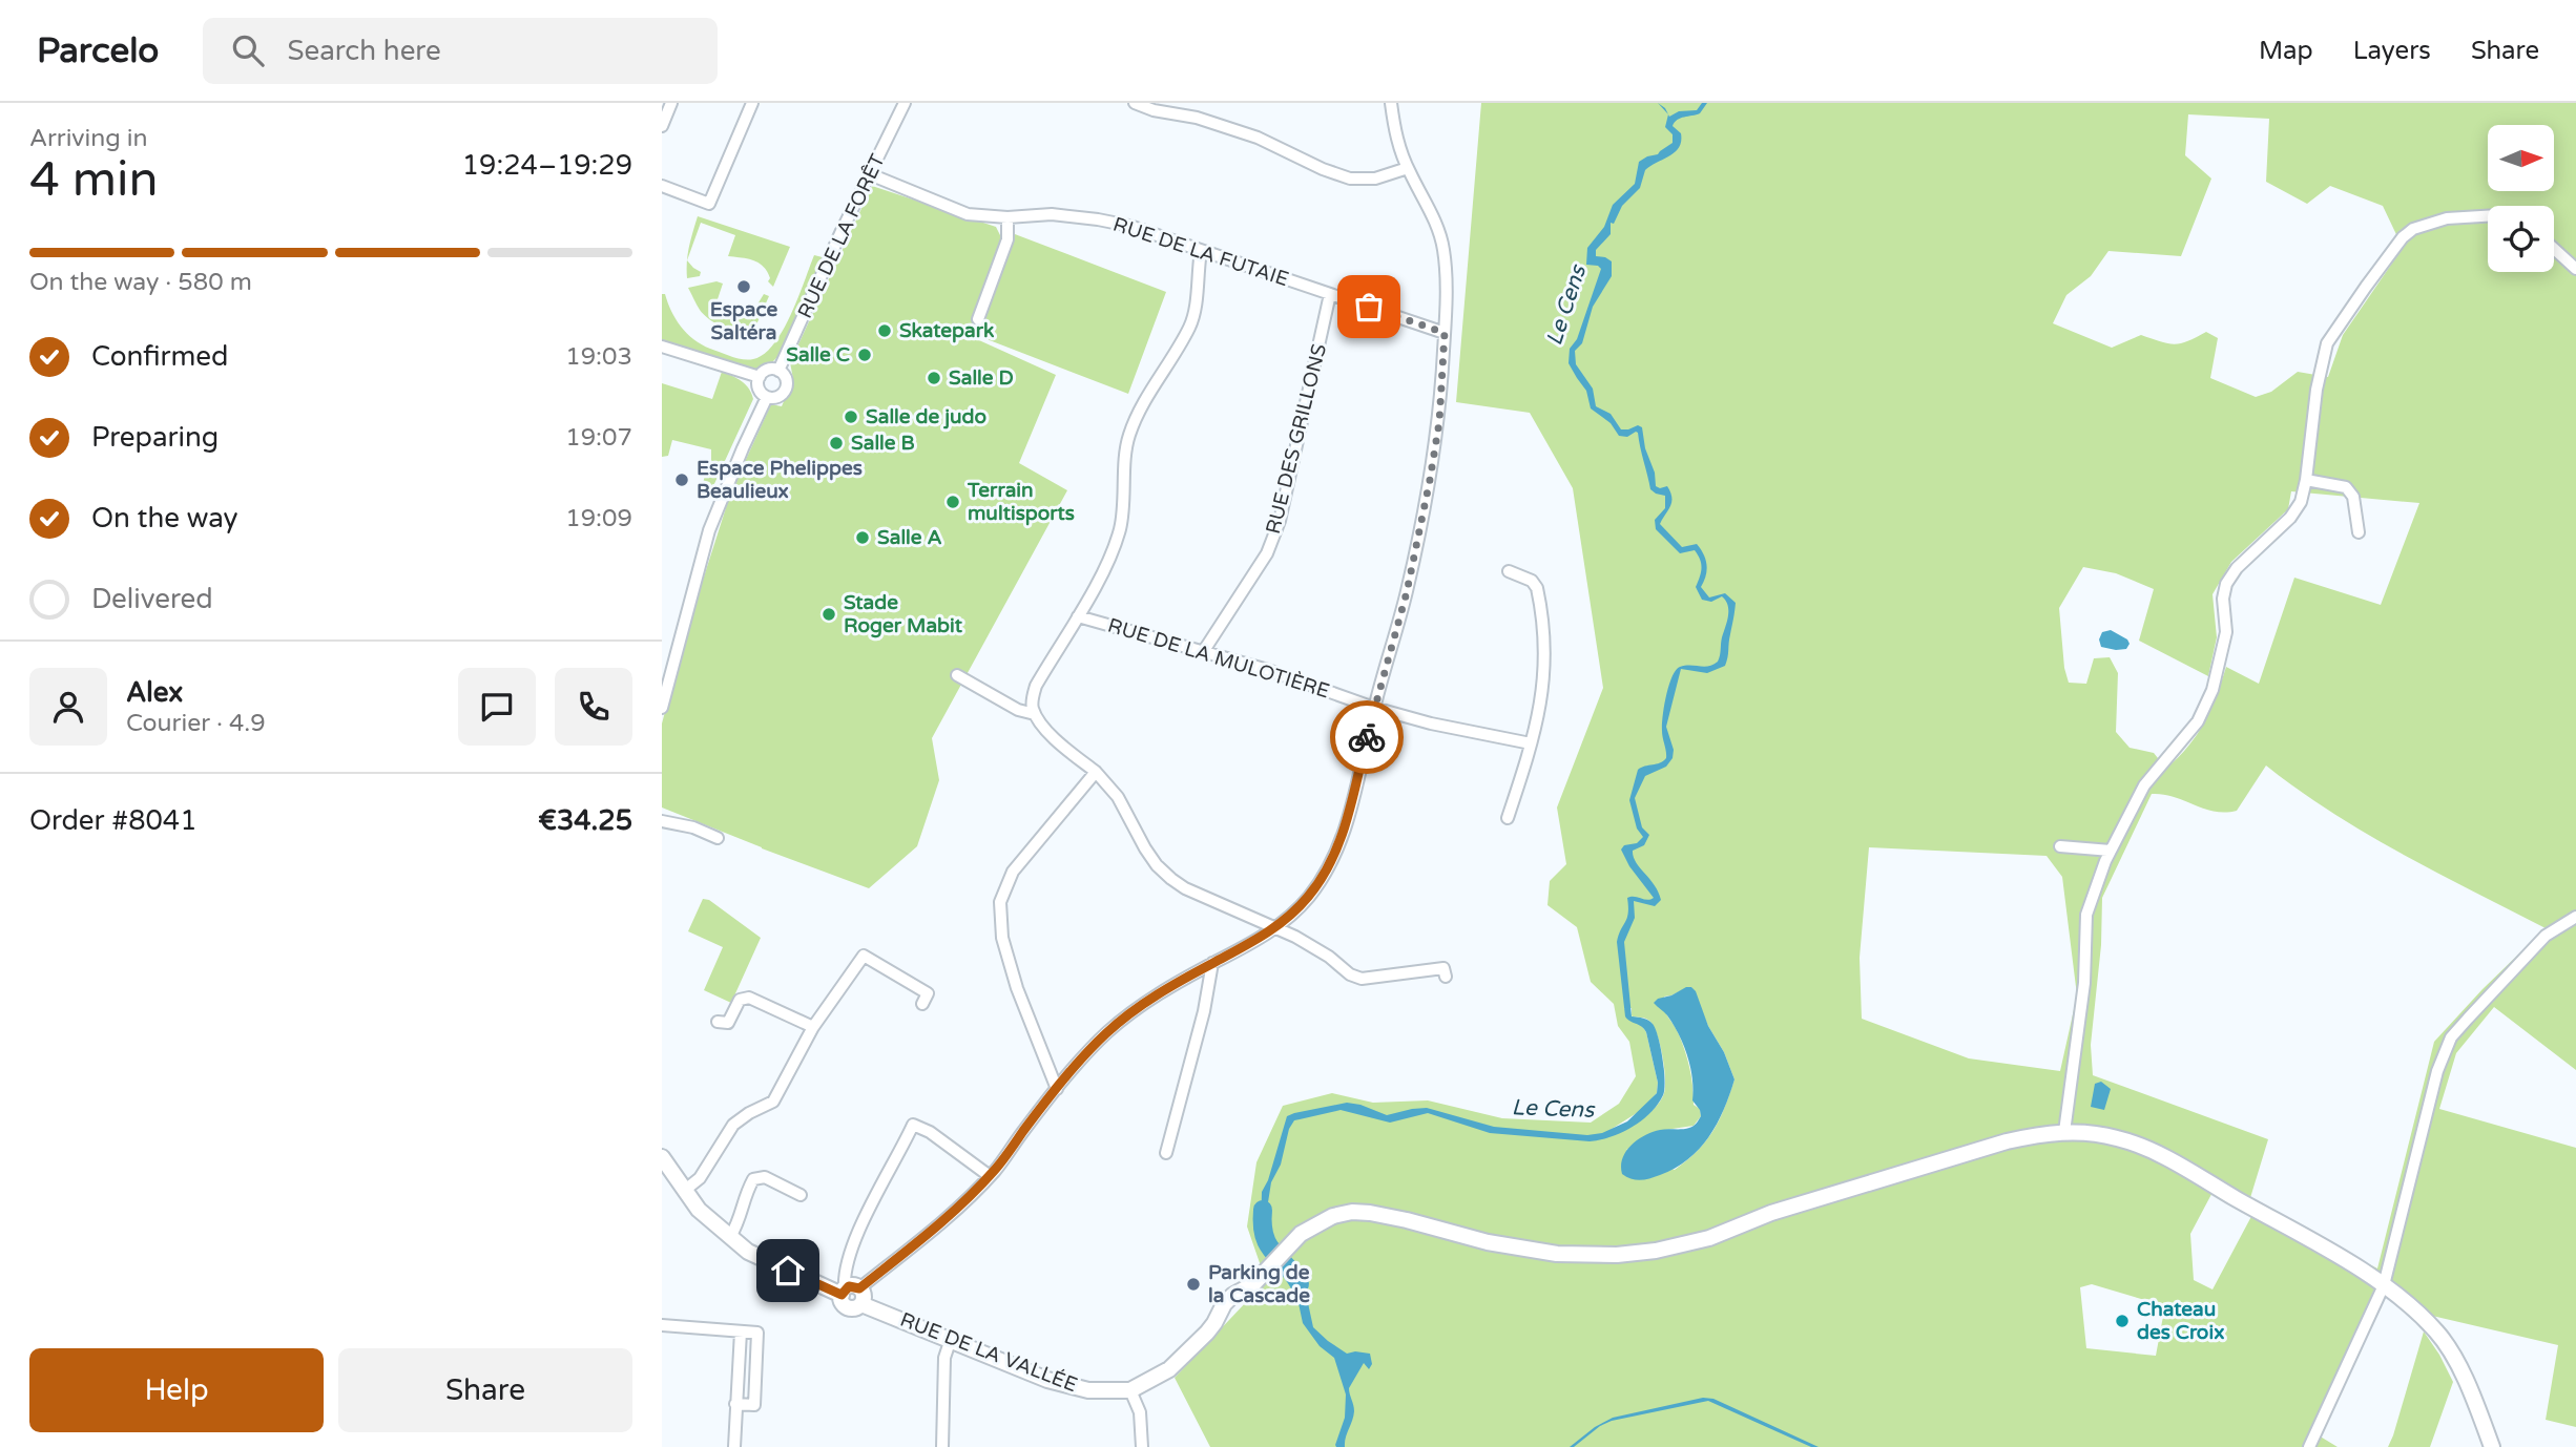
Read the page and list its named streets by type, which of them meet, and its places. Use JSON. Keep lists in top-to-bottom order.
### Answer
{
  "streets": {
    "street": [
      "RUE DE LA FORÊT",
      "RUE DE LA FUTAIE",
      "RUE DES GRILLONS",
      "RUE DE LA MULOTIÈRE",
      "RUE DE LA VALLÉE"
    ]
  },
  "crossings": [
    ["RUE DE LA FORÊT", "RUE DE LA FUTAIE"],
    ["RUE DE LA FUTAIE", "RUE DES GRILLONS"],
    ["RUE DES GRILLONS", "RUE DE LA MULOTIÈRE"]
  ],
  "water": ["Le Cens"],
  "places": [
    "Espace Saltéra",
    "Skatepark",
    "Salle C",
    "Salle D",
    "Salle de judo",
    "Salle B",
    "Espace Phelippes Beaulieux",
    "Terrain multisports",
    "Salle A",
    "Stade Roger Mabit",
    "Parking de la Cascade",
    "Chateau des Croix"
  ],
  "north": "right",
  "page": {
    "header": "Parcelo",
    "search": "Search here",
    "nav": ["Map", "Layers", "Share"],
    "heading": ["4 min", "Arriving in", "19:24–19:29"],
    "panel": [
      "Alex",
      "Courier · 4.9",
      "Order #8041",
      "€34.25"
    ],
    "bar": "On the way · 580 m",
    "list": [
      ["Confirmed", "19:03"],
      ["Preparing", "19:07"],
      ["On the way", "19:09"],
      "Delivered"
    ],
    "buttons": ["Help", "Share"]
  }
}
